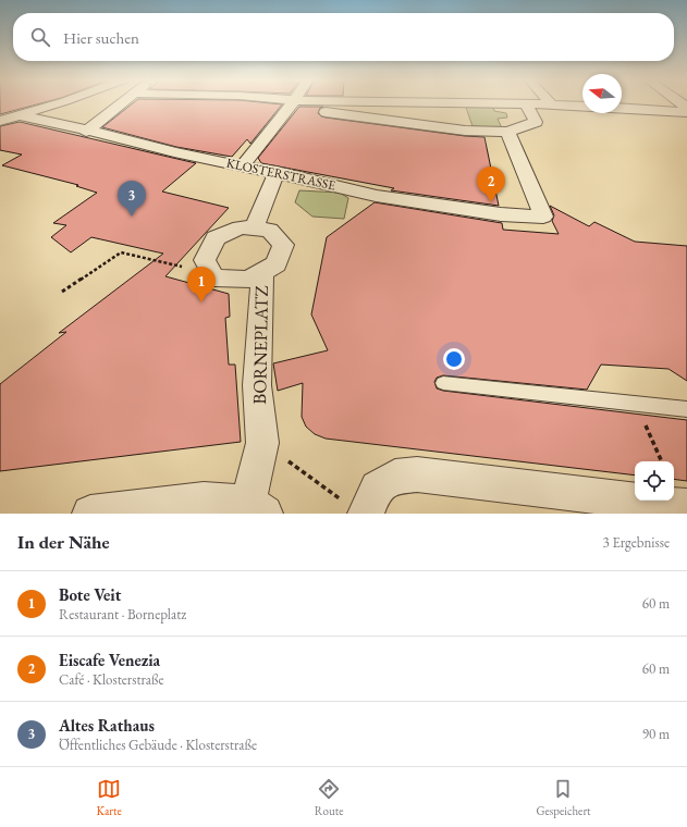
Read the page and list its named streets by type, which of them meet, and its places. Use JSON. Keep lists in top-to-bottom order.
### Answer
{
  "streets": {
    "street": ["KLOSTERSTRASSE", "BORNEPLATZ"]
  },
  "north": "left",
  "page": {
    "search": "Hier suchen",
    "pins": ["2", "3", "1"],
    "heading": ["In der Nähe", "3 Ergebnisse"],
    "list": [
      {
        "mark": "1",
        "name": "Bote Veit",
        "note": "Restaurant · Borneplatz",
        "value": "60 m"
      },
      {
        "mark": "2",
        "name": "Eiscafe Venezia",
        "note": "Café · Klosterstraße",
        "value": "60 m"
      },
      {
        "mark": "3",
        "name": "Altes Rathaus",
        "note": "Öffentliches Gebäude · Klosterstraße",
        "value": "90 m"
      }
    ],
    "nav": ["Karte", "Route", "Gespeichert"]
  }
}
